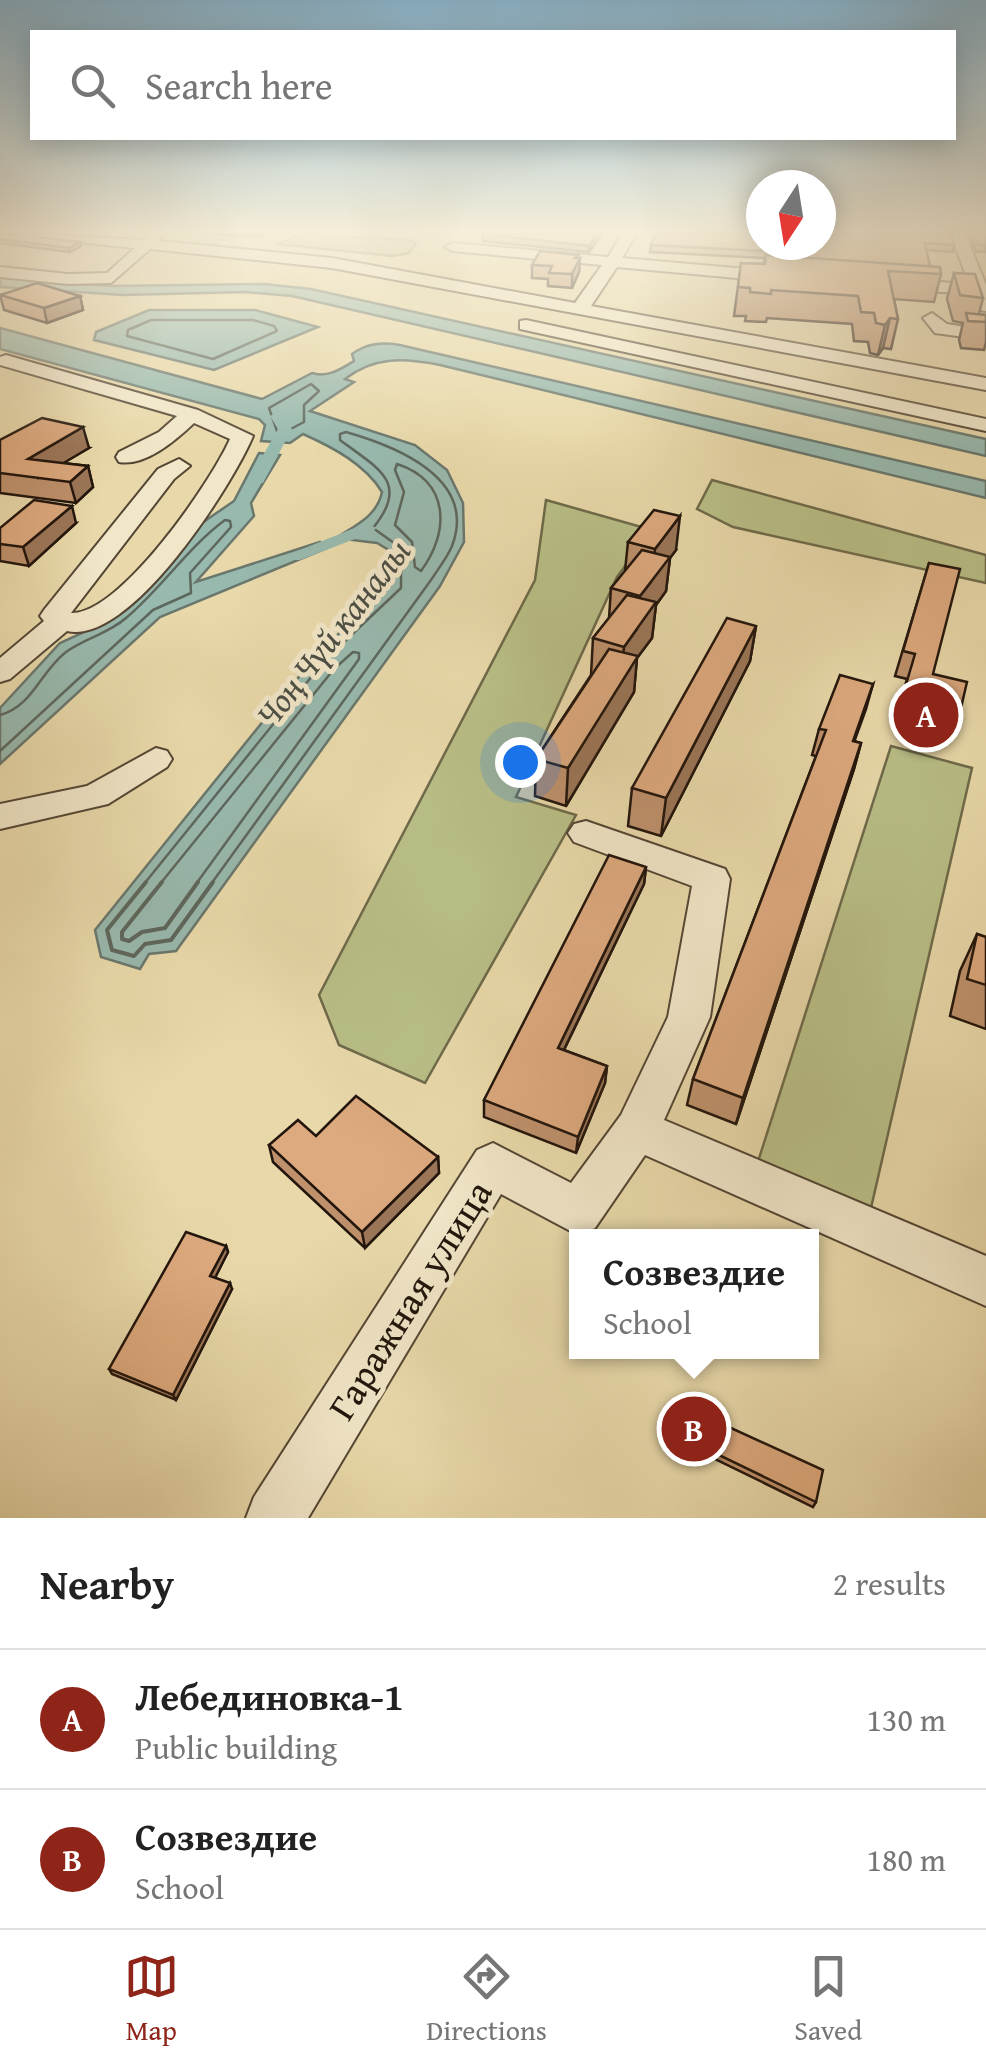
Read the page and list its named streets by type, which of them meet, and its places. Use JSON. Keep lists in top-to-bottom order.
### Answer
{
  "streets": {
    "street": ["Гаражная улица"]
  },
  "water": ["Чоң Чүй каналы"],
  "north": "bottom",
  "page": {
    "search": "Search here",
    "pins": ["A", "B"],
    "popup": ["Созвездие", "School"],
    "heading": ["Nearby", "2 results"],
    "list": [
      {
        "mark": "A",
        "name": "Лебединовка-1",
        "note": "Public building",
        "value": "130 m"
      },
      {
        "mark": "B",
        "name": "Созвездие",
        "note": "School",
        "value": "180 m"
      }
    ],
    "nav": ["Map", "Directions", "Saved"]
  }
}
